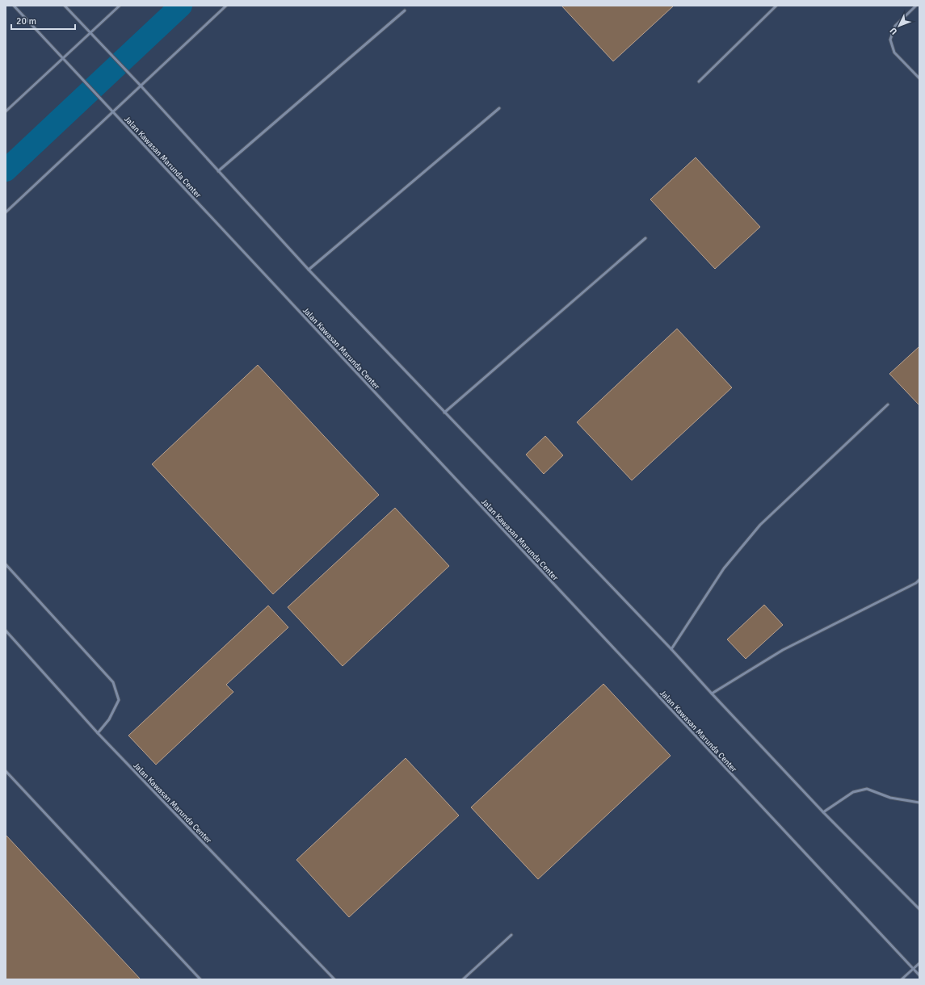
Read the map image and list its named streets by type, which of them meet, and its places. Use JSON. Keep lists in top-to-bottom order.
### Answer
{
  "streets": {
    "lane": ["Jalan Kawasan Marunda Center"]
  },
  "scale_bar": "20 m",
  "north": "bottom left"
}
